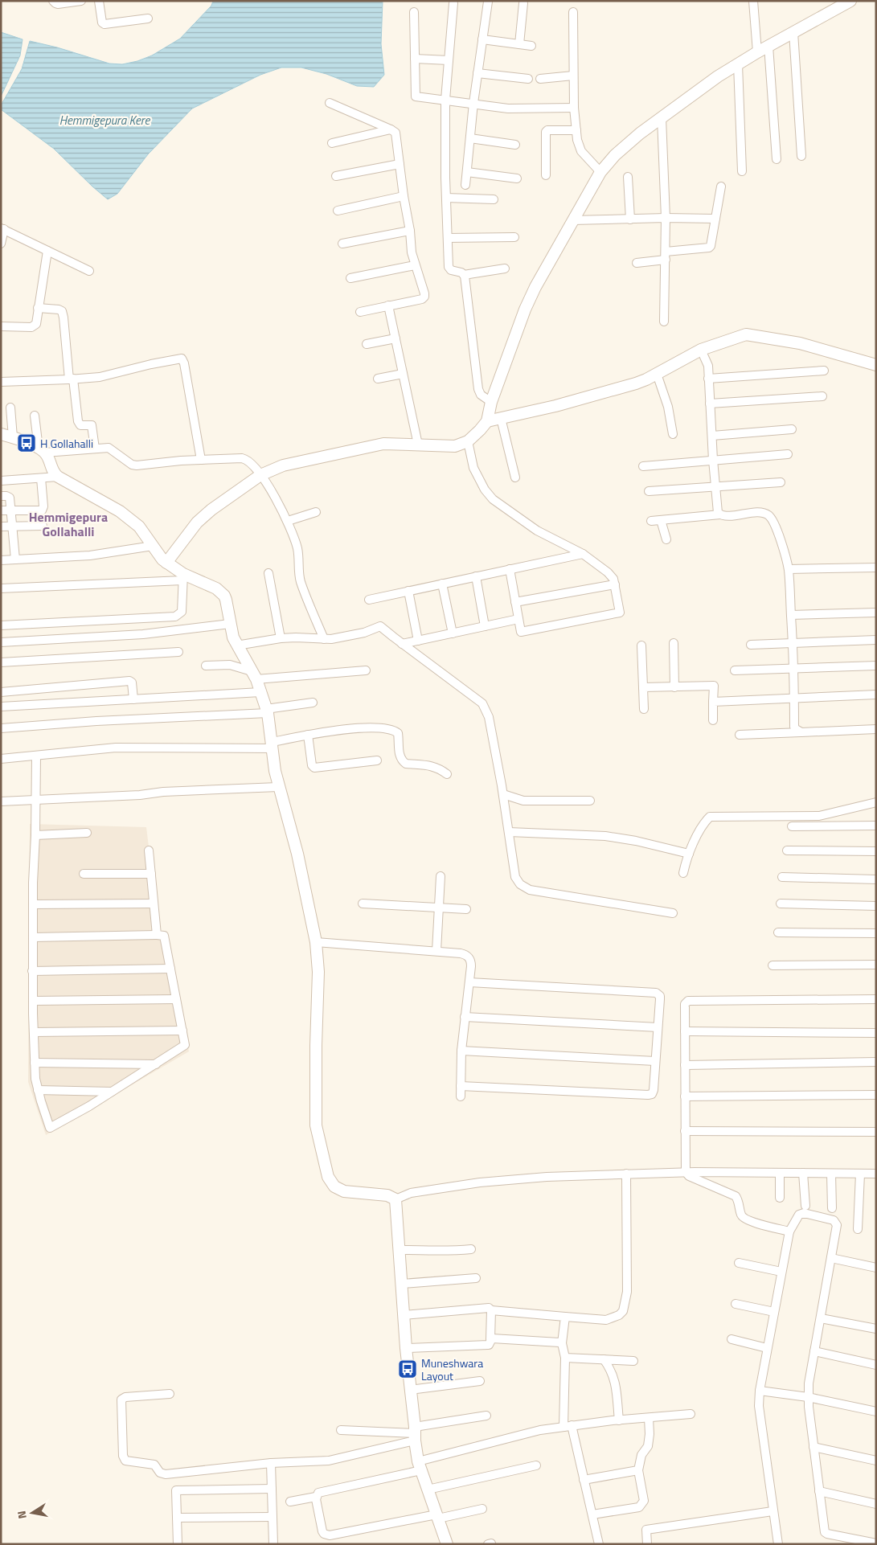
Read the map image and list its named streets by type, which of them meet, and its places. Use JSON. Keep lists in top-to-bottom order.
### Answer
{
  "districts": ["Hemmigepura Gollahalli"],
  "water": ["Hemmigepura Kere"],
  "places": {
    "bus stop": ["H Gollahalli", "Muneshwara Layout"]
  },
  "north": "left"
}
